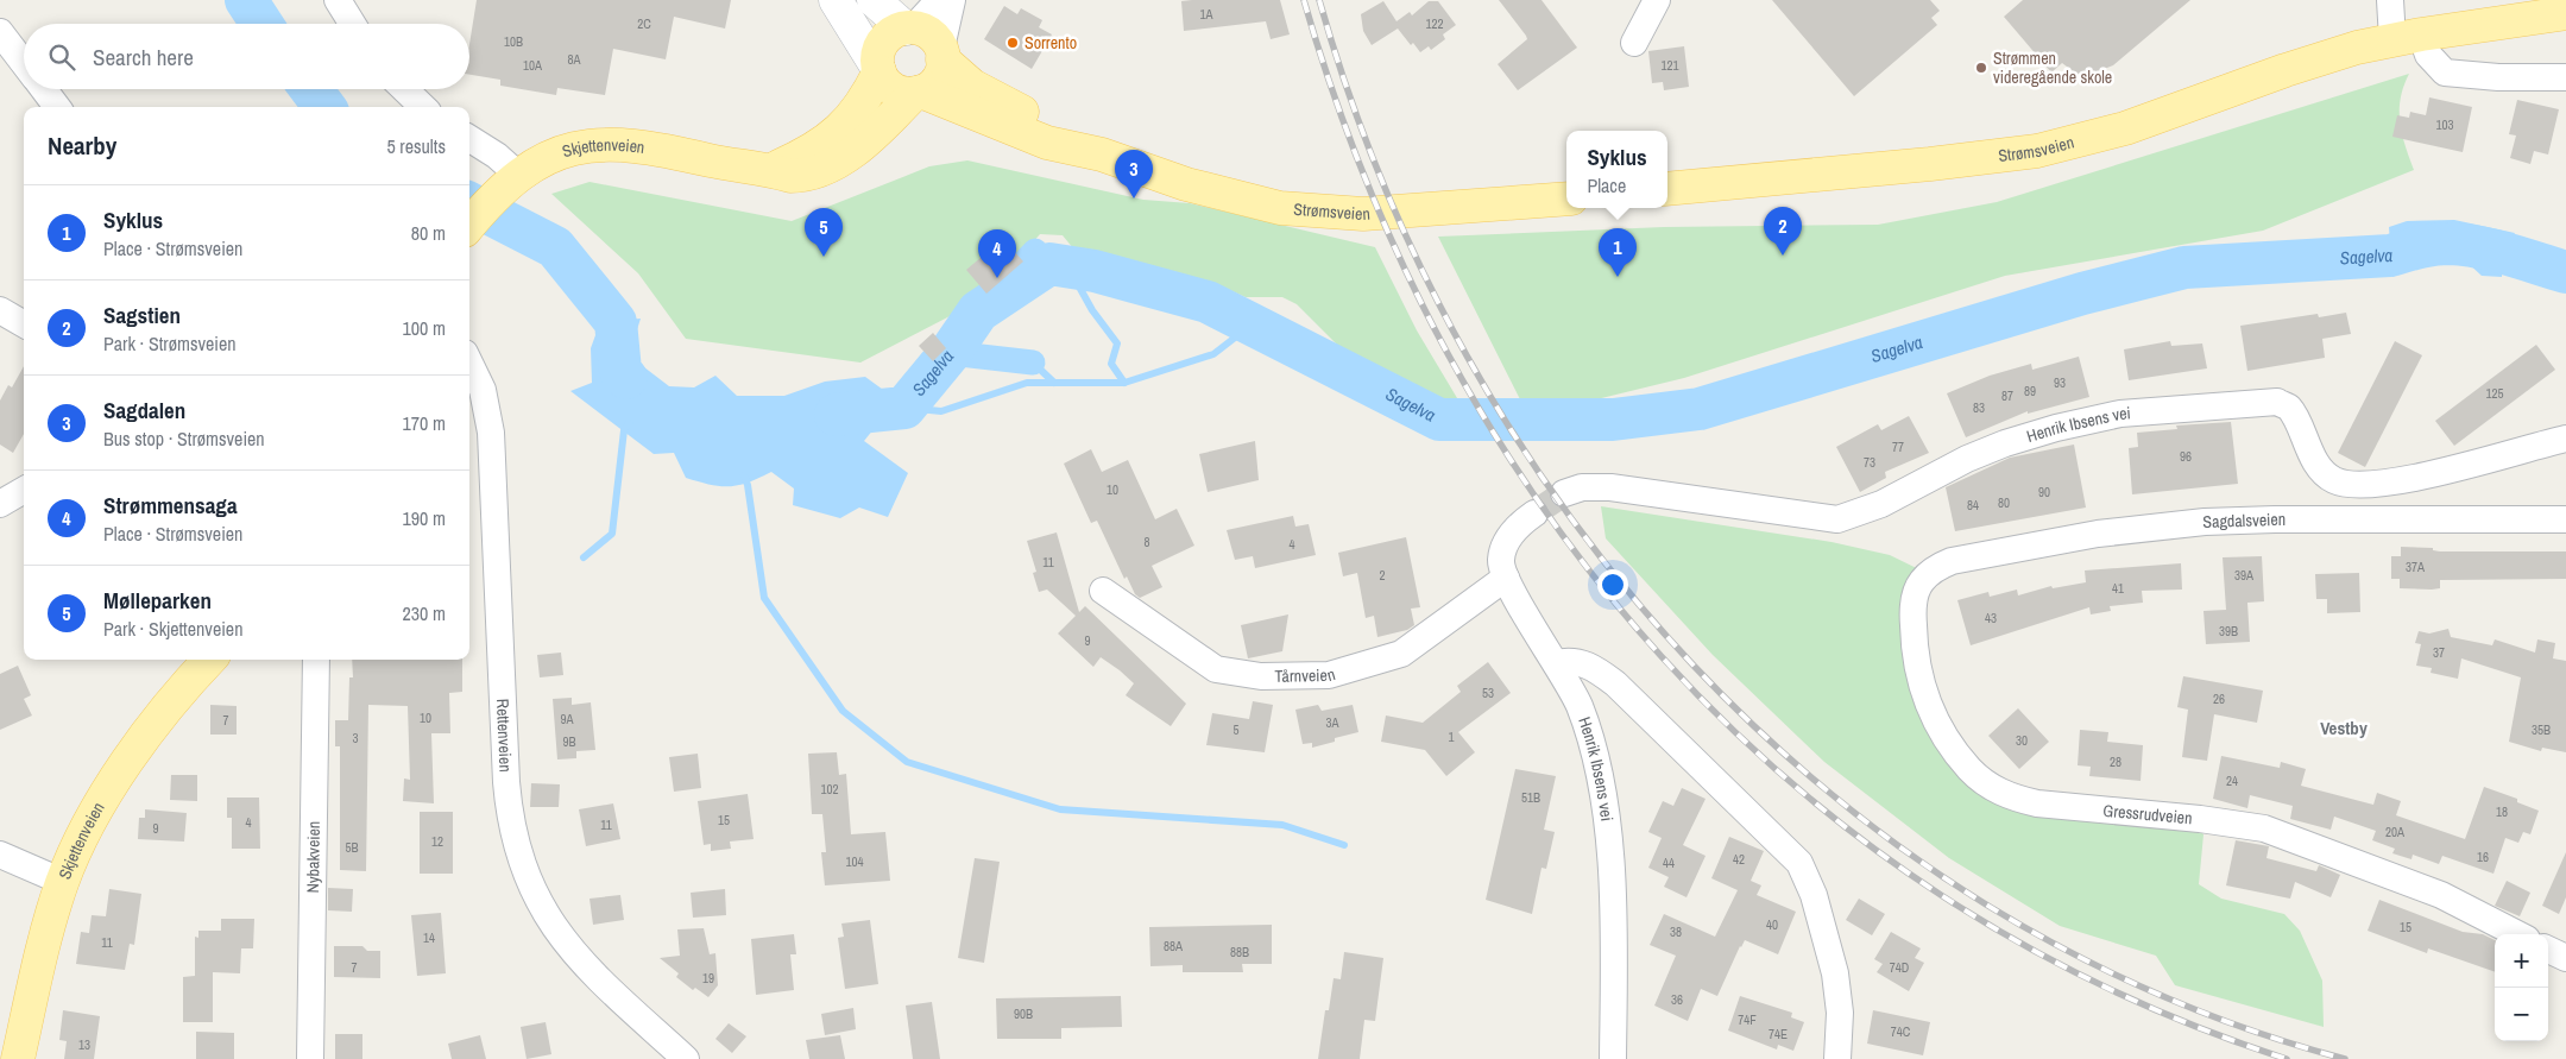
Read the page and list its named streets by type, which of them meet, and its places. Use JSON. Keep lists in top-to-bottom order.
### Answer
{
  "streets": {
    "main road": ["Strømsveien", "Skjettenveien"],
    "street": [
      "Henrik Ibsens vei",
      "Sagdalsveien",
      "Tårnveien",
      "Rettenveien",
      "Gressrudveien",
      "Nybakveien"
    ]
  },
  "crossings": [
    ["Strømsveien", "Skjettenveien"],
    ["Henrik Ibsens vei", "Tårnveien"],
    ["Sagdalsveien", "Gressrudveien"]
  ],
  "districts": ["Vestby"],
  "water": ["Sagelva"],
  "places": ["Sorrento", "Strømmen videregående skole"],
  "house_numbers": [
    "1A",
    "2C",
    "122",
    "10B",
    "8A",
    "10A",
    "121",
    "103",
    "93",
    "89",
    "125",
    "87",
    "83",
    "77",
    "96",
    "73",
    "10",
    "90",
    "80",
    "84",
    "8",
    "4",
    "11",
    "37A",
    "2",
    "39A",
    "41",
    "43",
    "39B",
    "9",
    "37",
    "53",
    "26",
    "10",
    "9A",
    "7",
    "3A",
    "5",
    "35B",
    "1",
    "3",
    "30",
    "9B",
    "28",
    "24",
    "102",
    "51B",
    "18",
    "15",
    "4",
    "11",
    "9",
    "20A",
    "12",
    "5B",
    "16",
    "42",
    "104",
    "44",
    "40",
    "15",
    "38",
    "14",
    "11",
    "88A",
    "88B",
    "7",
    "74D",
    "19",
    "36",
    "90B",
    "74F",
    "74C",
    "74E",
    "13"
  ],
  "page": {
    "search": "Search here",
    "heading": ["Nearby", "5 results"],
    "popup": ["Syklus", "Place"],
    "pins": [
      "3",
      "2",
      "5",
      "1",
      "4"
    ],
    "list": [
      {
        "mark": "1",
        "name": "Syklus",
        "note": "Place · Strømsveien",
        "value": "80 m"
      },
      {
        "mark": "2",
        "name": "Sagstien",
        "note": "Park · Strømsveien",
        "value": "100 m"
      },
      {
        "mark": "3",
        "name": "Sagdalen",
        "note": "Bus stop · Strømsveien",
        "value": "170 m"
      },
      {
        "mark": "4",
        "name": "Strømmensaga",
        "note": "Place · Strømsveien",
        "value": "190 m"
      },
      {
        "mark": "5",
        "name": "Mølleparken",
        "note": "Park · Skjettenveien",
        "value": "230 m"
      }
    ],
    "map_buttons": ["+", "−"]
  }
}
